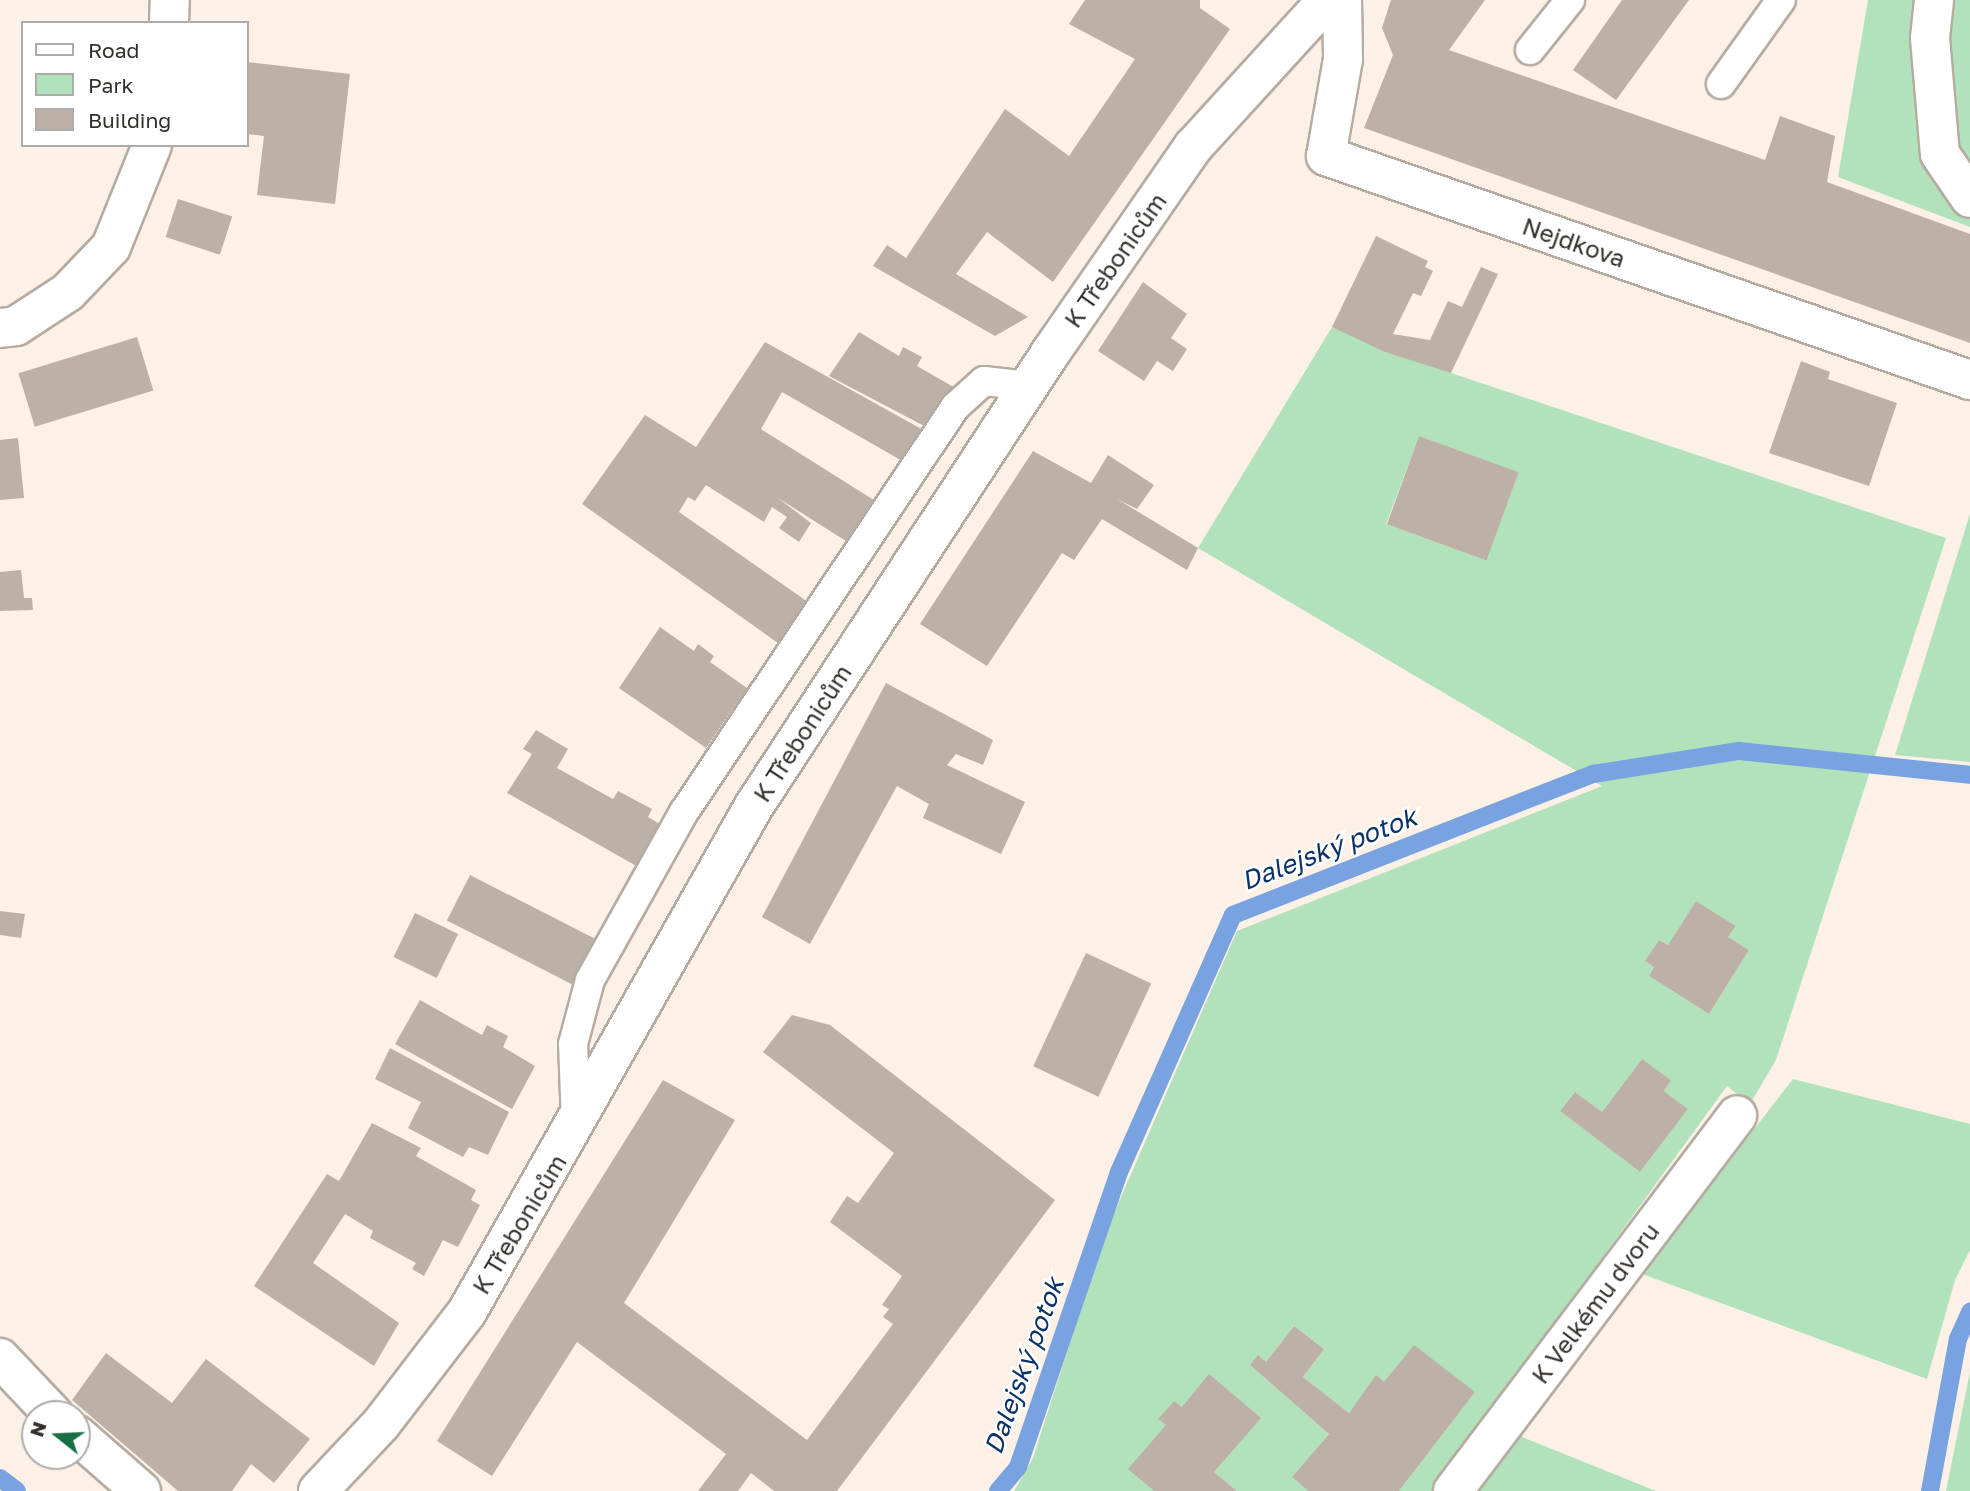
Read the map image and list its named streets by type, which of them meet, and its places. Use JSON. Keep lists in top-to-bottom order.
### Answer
{
  "streets": {
    "street": ["Nejdkova", "K Třebonicům", "K Velkému dvoru"]
  },
  "water": ["Dalejský potok"],
  "legend": ["Road", "Park", "Building"],
  "north": "left"
}
